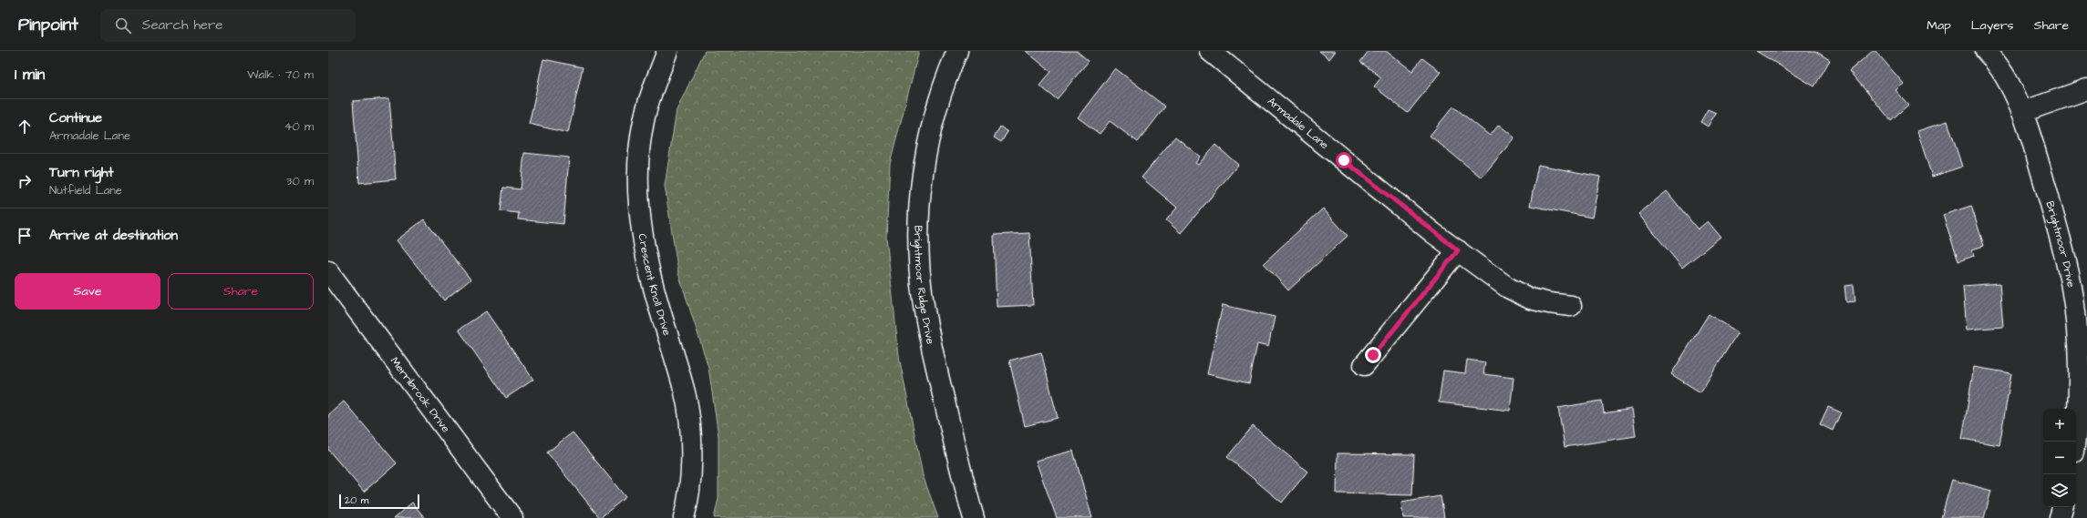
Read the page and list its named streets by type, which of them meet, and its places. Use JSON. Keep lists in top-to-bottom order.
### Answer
{
  "streets": {
    "street": [
      "Armadale Lane",
      "Brightmoor Drive",
      "Crescent Knoll Drive",
      "Brightmoor Ridge Drive",
      "Merribrook Drive"
    ]
  },
  "scale_bar": "20 m",
  "page": {
    "header": "Pinpoint",
    "search": "Search here",
    "nav": ["Map", "Layers", "Share"],
    "heading": ["1 min", "Walk · 70 m"],
    "list": [
      ["Continue", "Armadale Lane", "40 m"],
      ["Turn right", "Nutfield Lane", "30 m"],
      "Arrive at destination"
    ],
    "buttons": ["Save", "Share"],
    "map_buttons": ["+", "−"],
    "scale": "20 m"
  }
}
